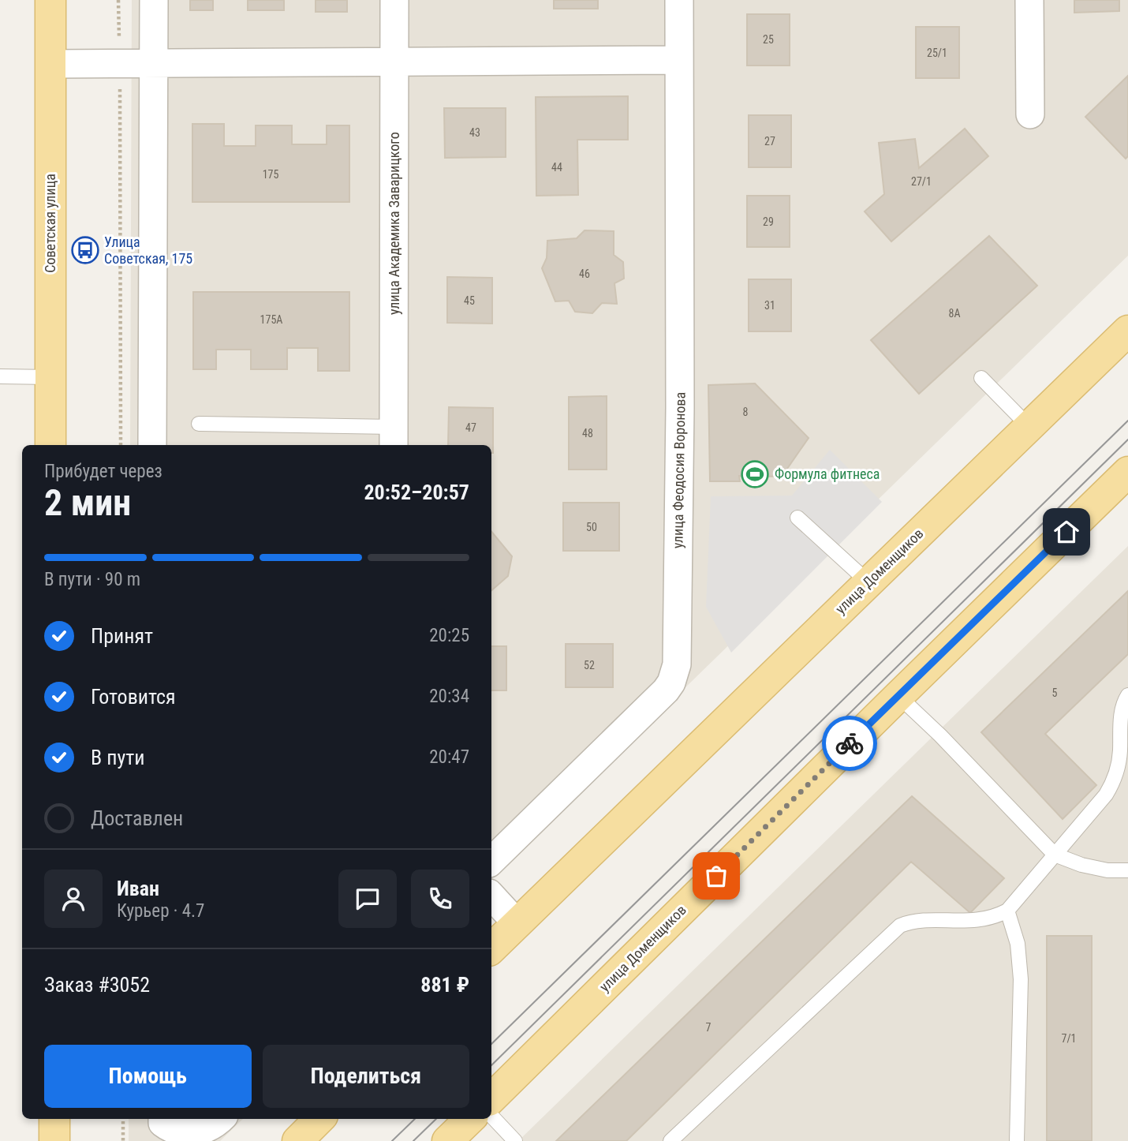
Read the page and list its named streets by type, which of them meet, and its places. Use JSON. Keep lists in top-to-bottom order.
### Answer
{
  "streets": {
    "main road": ["Советская улица", "улица Доменщиков"],
    "street": ["улица Академика Заварицкого", "улица Феодосия Воронова"]
  },
  "places": {
    "bus stop": ["Улица Советская, 175"],
    "sports": ["Формула фитнеса"]
  },
  "house_numbers": [
    "25",
    "25/1",
    "43",
    "27",
    "44",
    "175",
    "27/1",
    "29",
    "46",
    "45",
    "31",
    "8А",
    "175А",
    "8",
    "47",
    "48",
    "50",
    "52",
    "5",
    "7",
    "7/1"
  ],
  "page": {
    "heading": ["2 мин", "Прибудет через", "20:52–20:57"],
    "panel": [
      "Иван",
      "Курьер · 4.7",
      "Заказ #3052",
      "881 ₽"
    ],
    "bar": "В пути · 90 m",
    "list": [
      ["Принят", "20:25"],
      ["Готовится", "20:34"],
      ["В пути", "20:47"],
      "Доставлен"
    ],
    "buttons": ["Помощь", "Поделиться"]
  }
}
